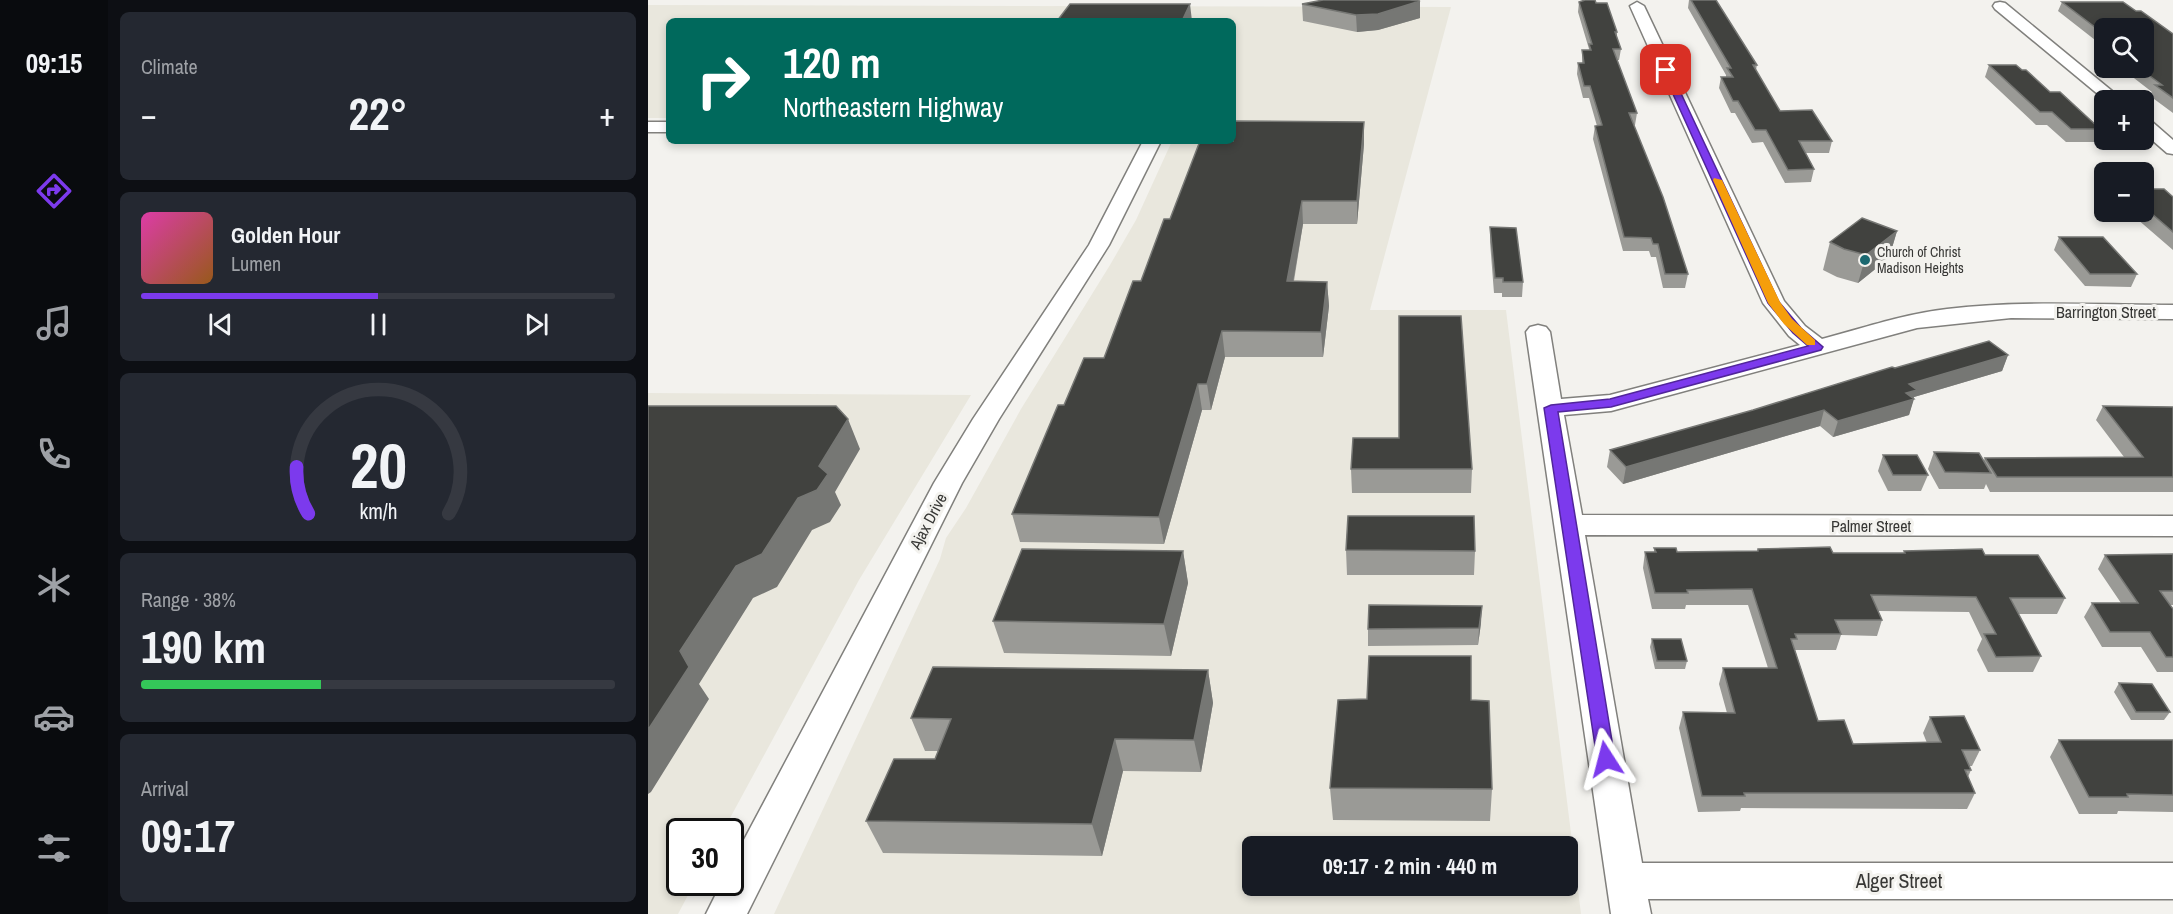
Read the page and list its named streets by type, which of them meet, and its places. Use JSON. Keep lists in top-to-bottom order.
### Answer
{
  "streets": {
    "street": [
      "Barrington Street",
      "Ajax Drive",
      "Palmer Street",
      "Alger Street"
    ]
  },
  "places": ["Church of Christ Madison Heights"],
  "page": {
    "tabs": "09:15",
    "tile": [
      "Climate",
      ["Range · 38%", "190 km"],
      ["Arrival", "09:17"]
    ],
    "map_buttons": ["+", "−"],
    "turn": ["120 m", "Northeastern Highway"],
    "heat": ["−", "22°", "+"],
    "song": ["Golden Hour", "Lumen"],
    "limit": "30",
    "trip": "09:17 · 2 min · 440 m",
    "gauge": ["20", "km/h"]
  }
}
